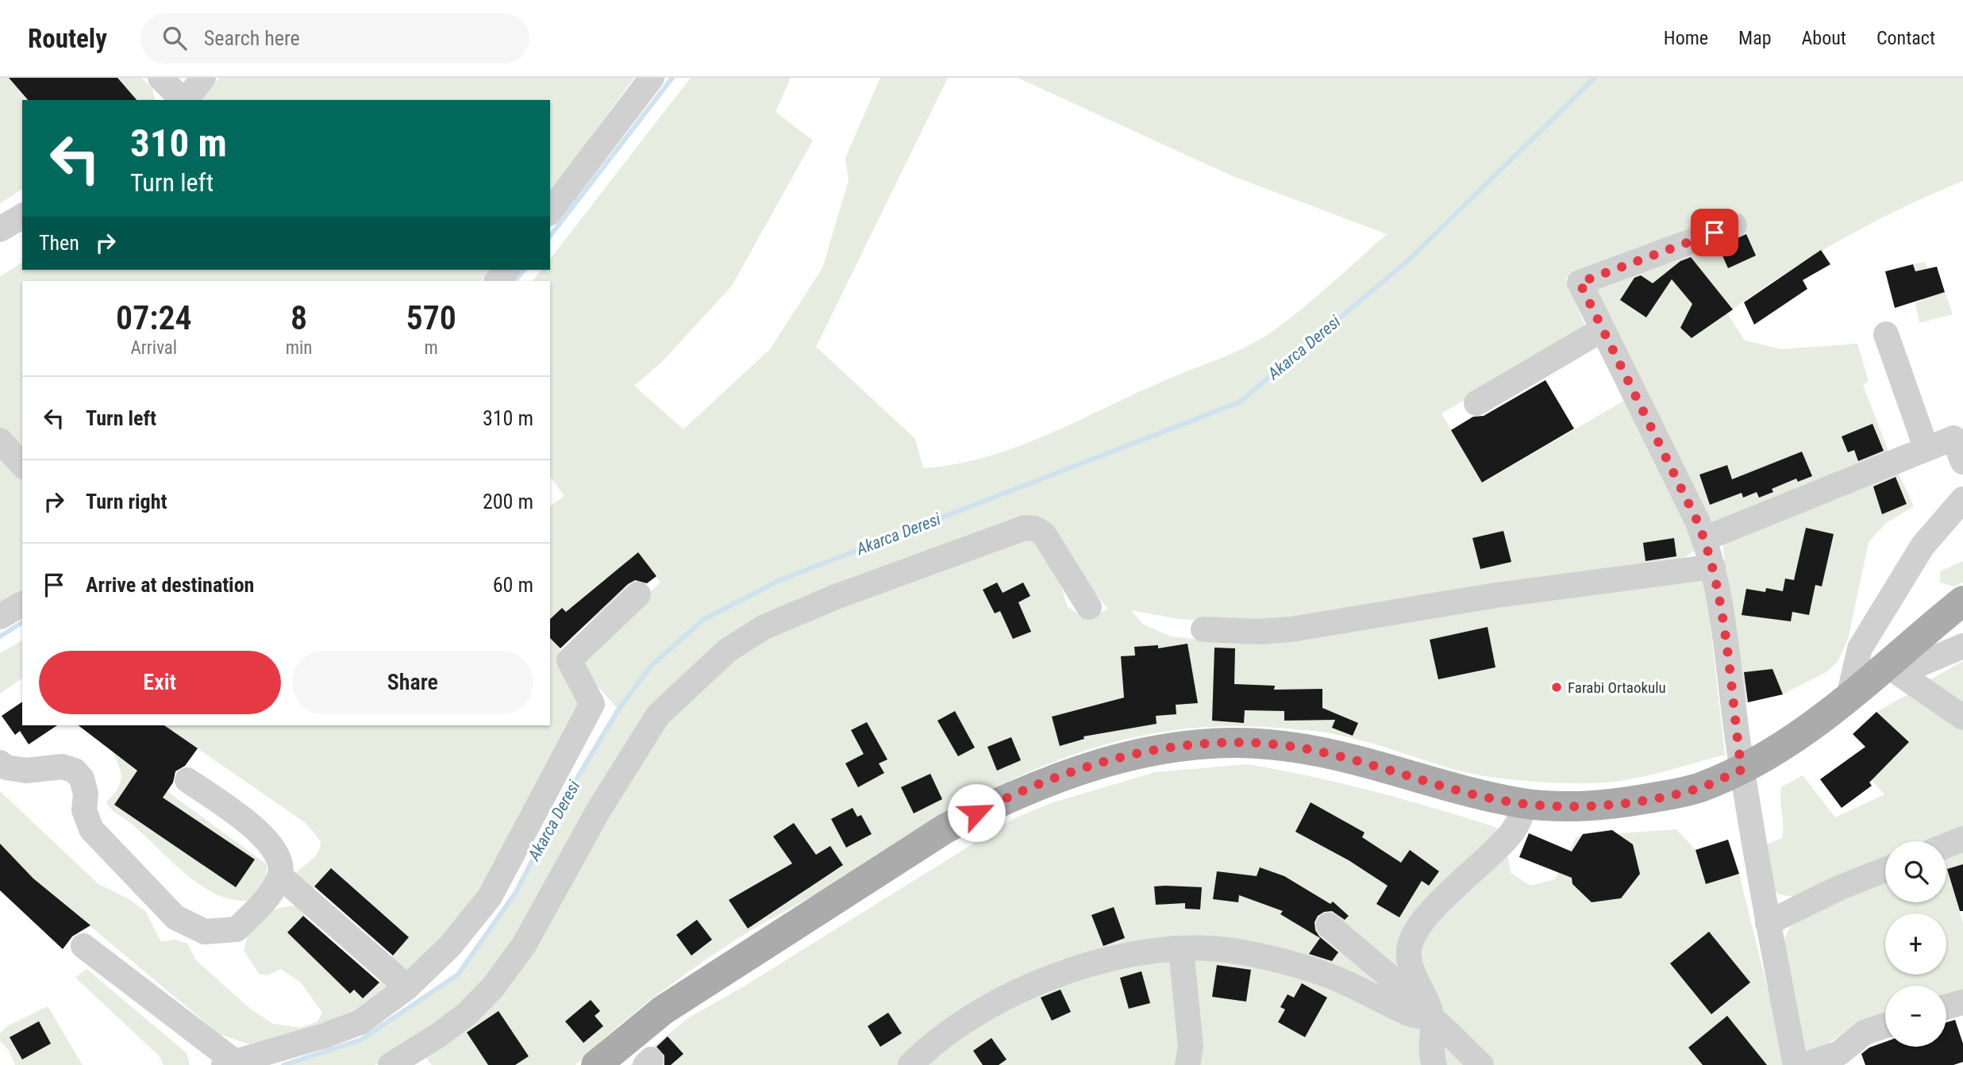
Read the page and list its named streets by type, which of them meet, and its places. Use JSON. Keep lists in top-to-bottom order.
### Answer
{
  "water": ["Akarca Deresi"],
  "places": ["Farabi Ortaokulu"],
  "page": {
    "header": "Routely",
    "search": "Search here",
    "nav": [
      "Home",
      "Map",
      "About",
      "Contact"
    ],
    "turn": ["310 m", "Turn left"],
    "then": "Then",
    "eta": [
      "07:24",
      "Arrival",
      "8",
      "min",
      "570",
      "m"
    ],
    "list": [
      {
        "name": "Turn left",
        "value": "310 m"
      },
      {
        "name": "Turn right",
        "value": "200 m"
      },
      {
        "name": "Arrive at destination",
        "value": "60 m"
      }
    ],
    "buttons": ["Exit", "Share"],
    "map_buttons": ["+", "−"]
  }
}
